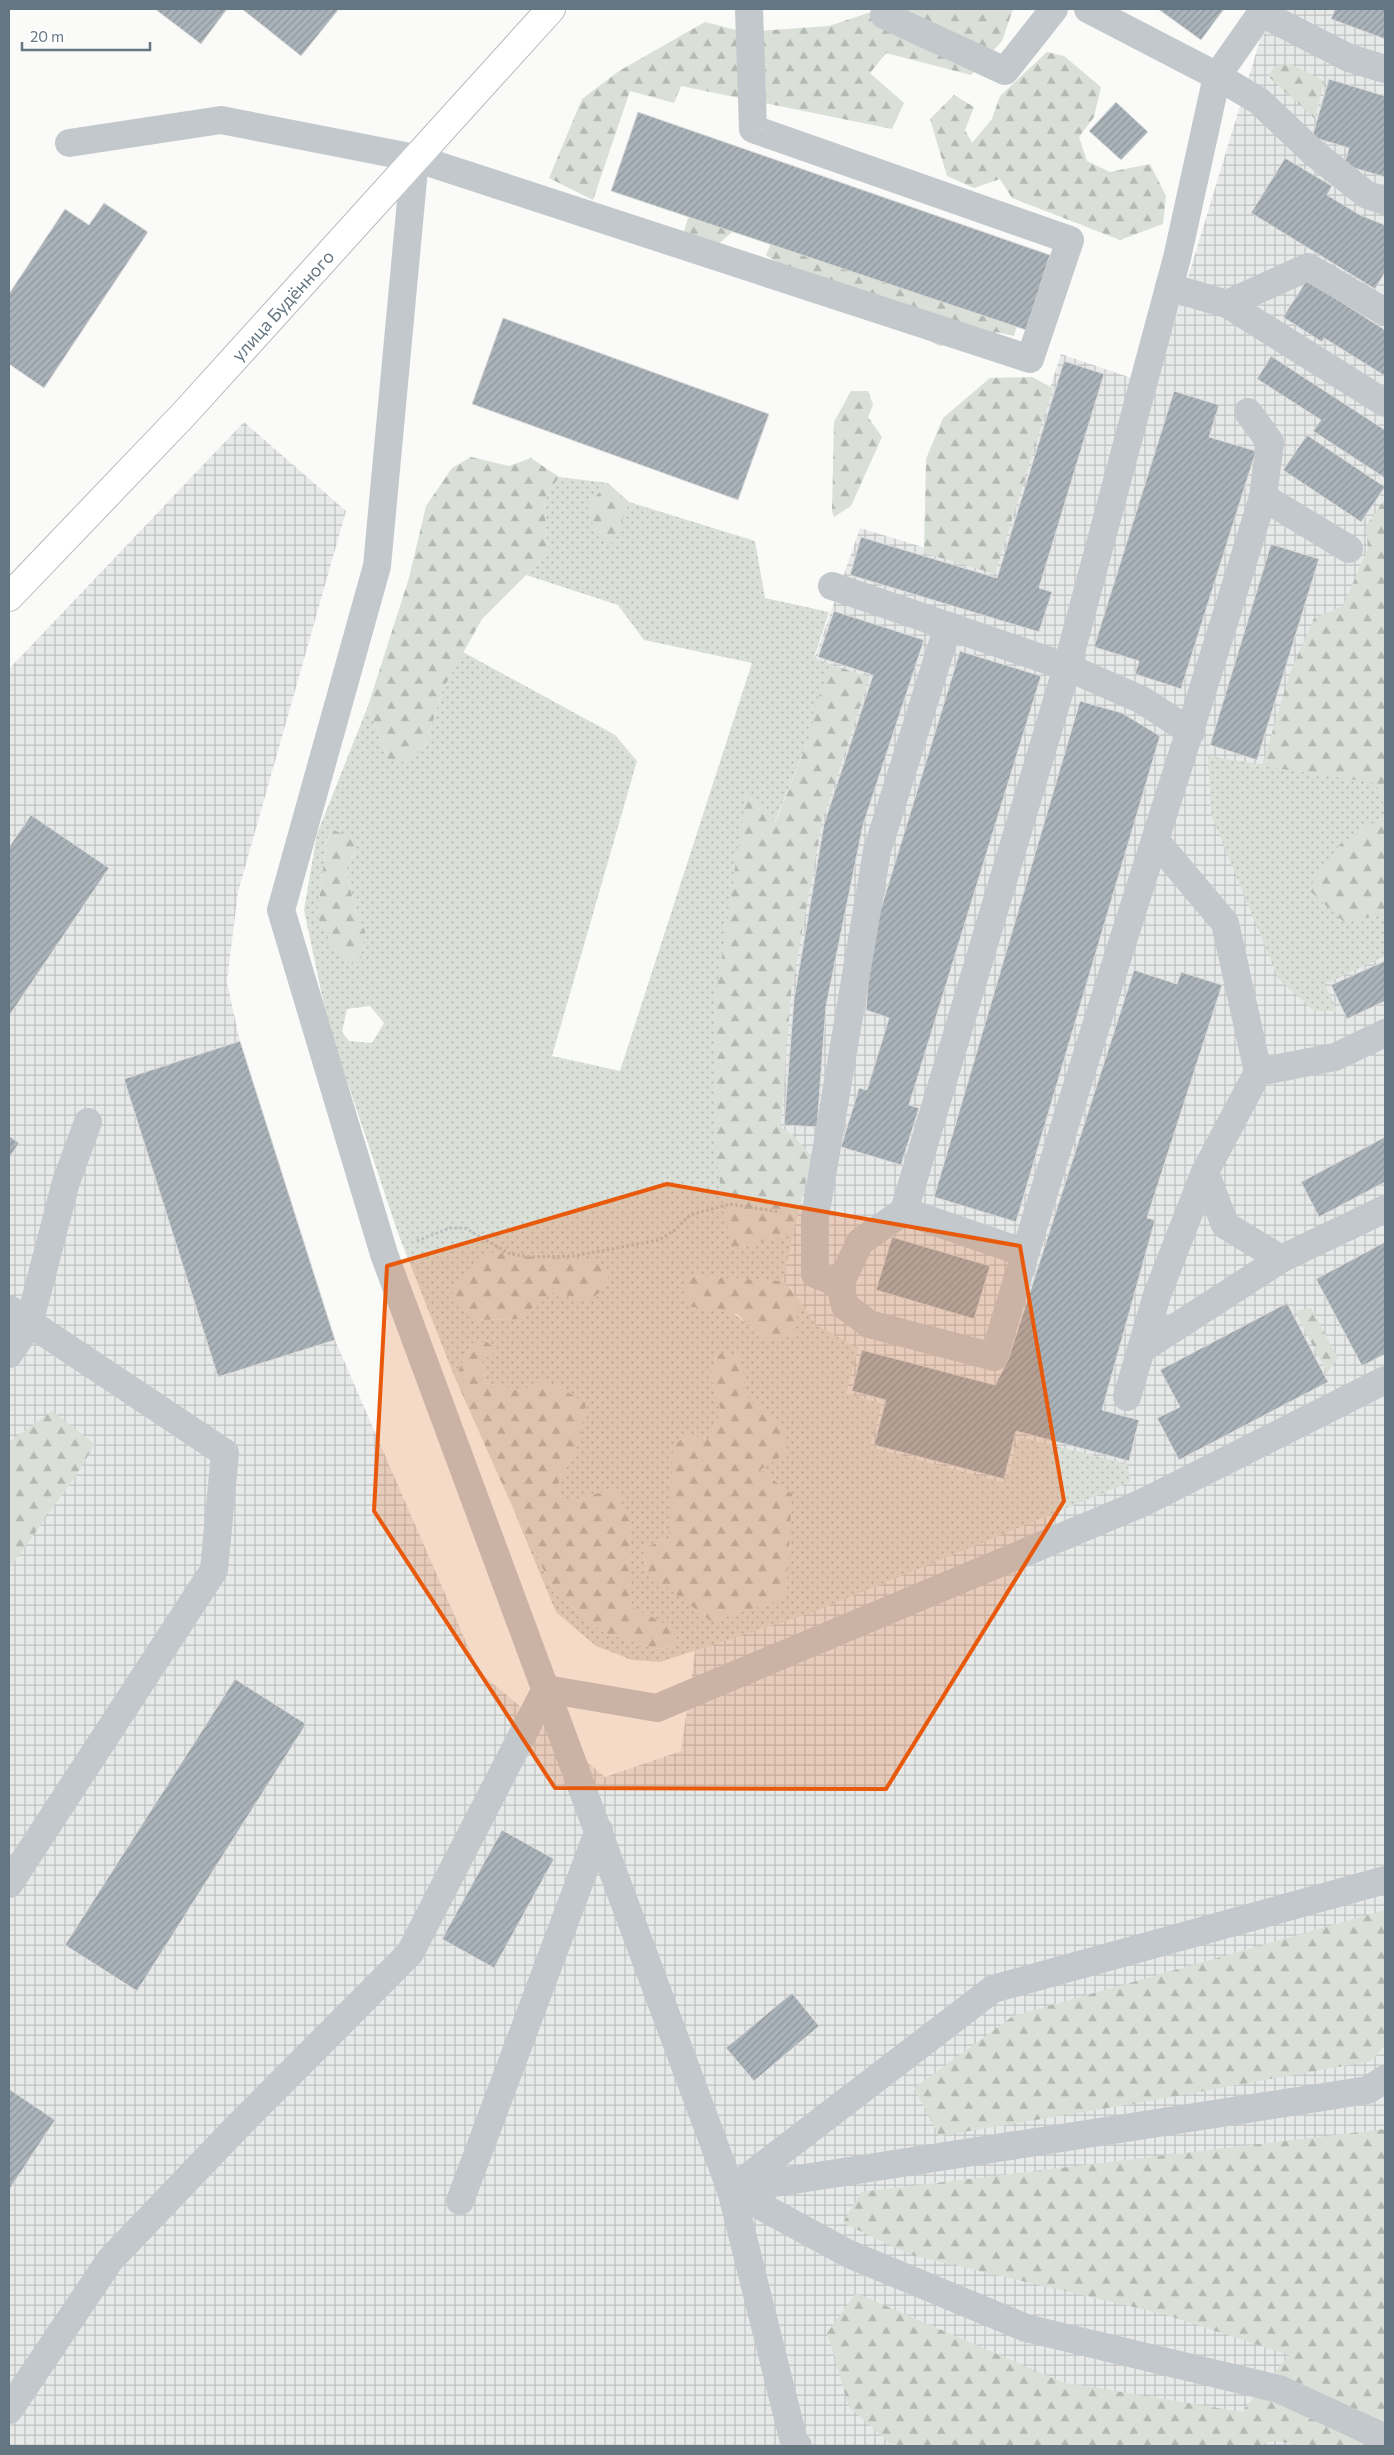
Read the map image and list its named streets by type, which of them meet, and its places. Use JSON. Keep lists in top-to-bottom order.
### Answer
{
  "streets": {
    "main road": ["улица Будённого"]
  },
  "scale_bar": "20 m"
}
